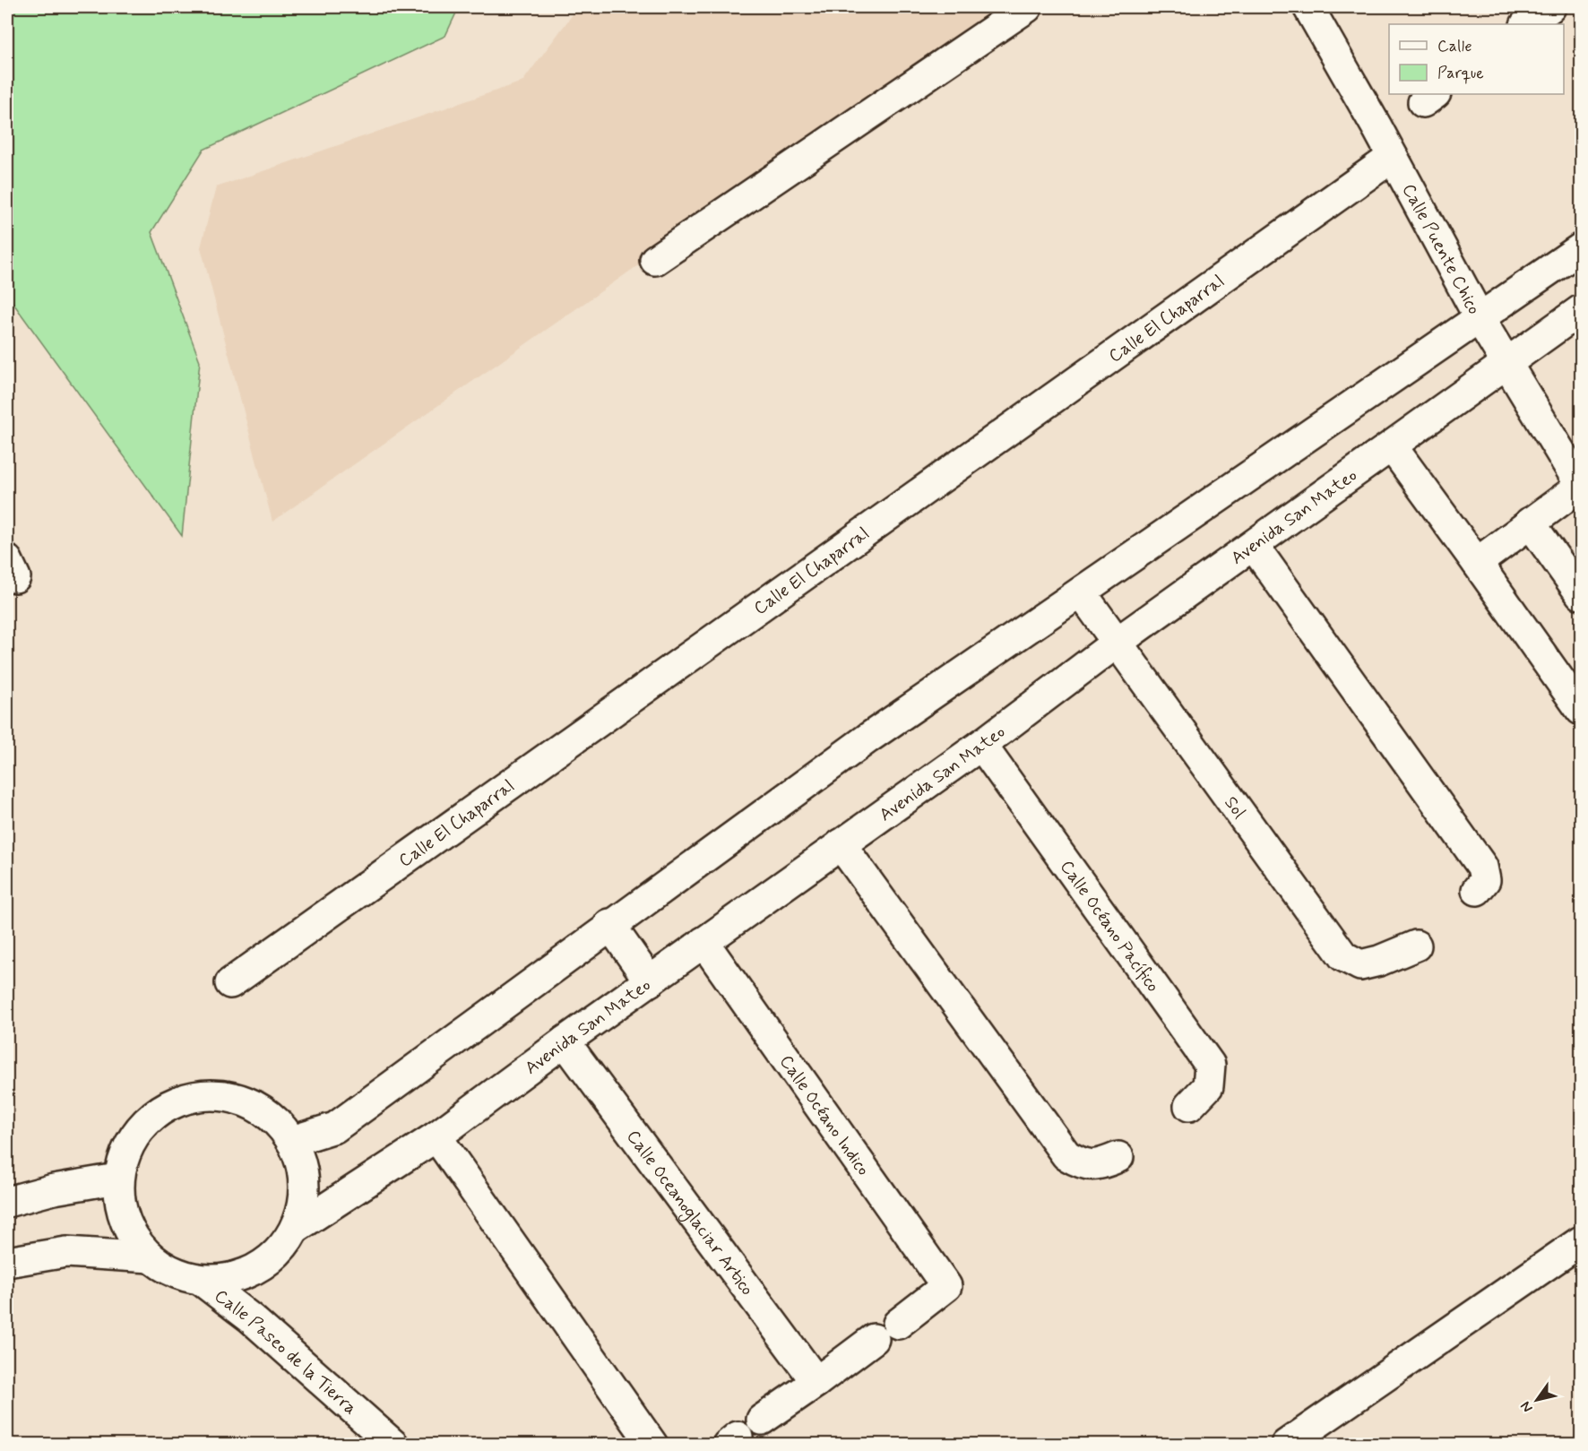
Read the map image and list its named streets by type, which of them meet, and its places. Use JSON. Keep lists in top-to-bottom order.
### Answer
{
  "streets": {
    "street": [
      "Calle Puente Chico",
      "Calle El Chaparral",
      "Avenida San Mateo",
      "Sol",
      "Calle Océano Pacífico",
      "Calle Océano Indico",
      "Calle Oceanoglaciar Artico",
      "Calle Paseo de la Tierra"
    ]
  },
  "crossings": [
    ["Calle Puente Chico", "Calle El Chaparral"],
    ["Calle Puente Chico", "Avenida San Mateo"],
    ["Avenida San Mateo", "Sol"],
    ["Avenida San Mateo", "Calle Océano Pacífico"],
    ["Avenida San Mateo", "Calle Océano Indico"],
    ["Avenida San Mateo", "Calle Oceanoglaciar Artico"],
    ["Avenida San Mateo", "Calle Paseo de la Tierra"],
    ["Calle Océano Indico", "Calle Oceanoglaciar Artico"]
  ],
  "legend": ["Calle", "Parque"],
  "north": "bottom left"
}
